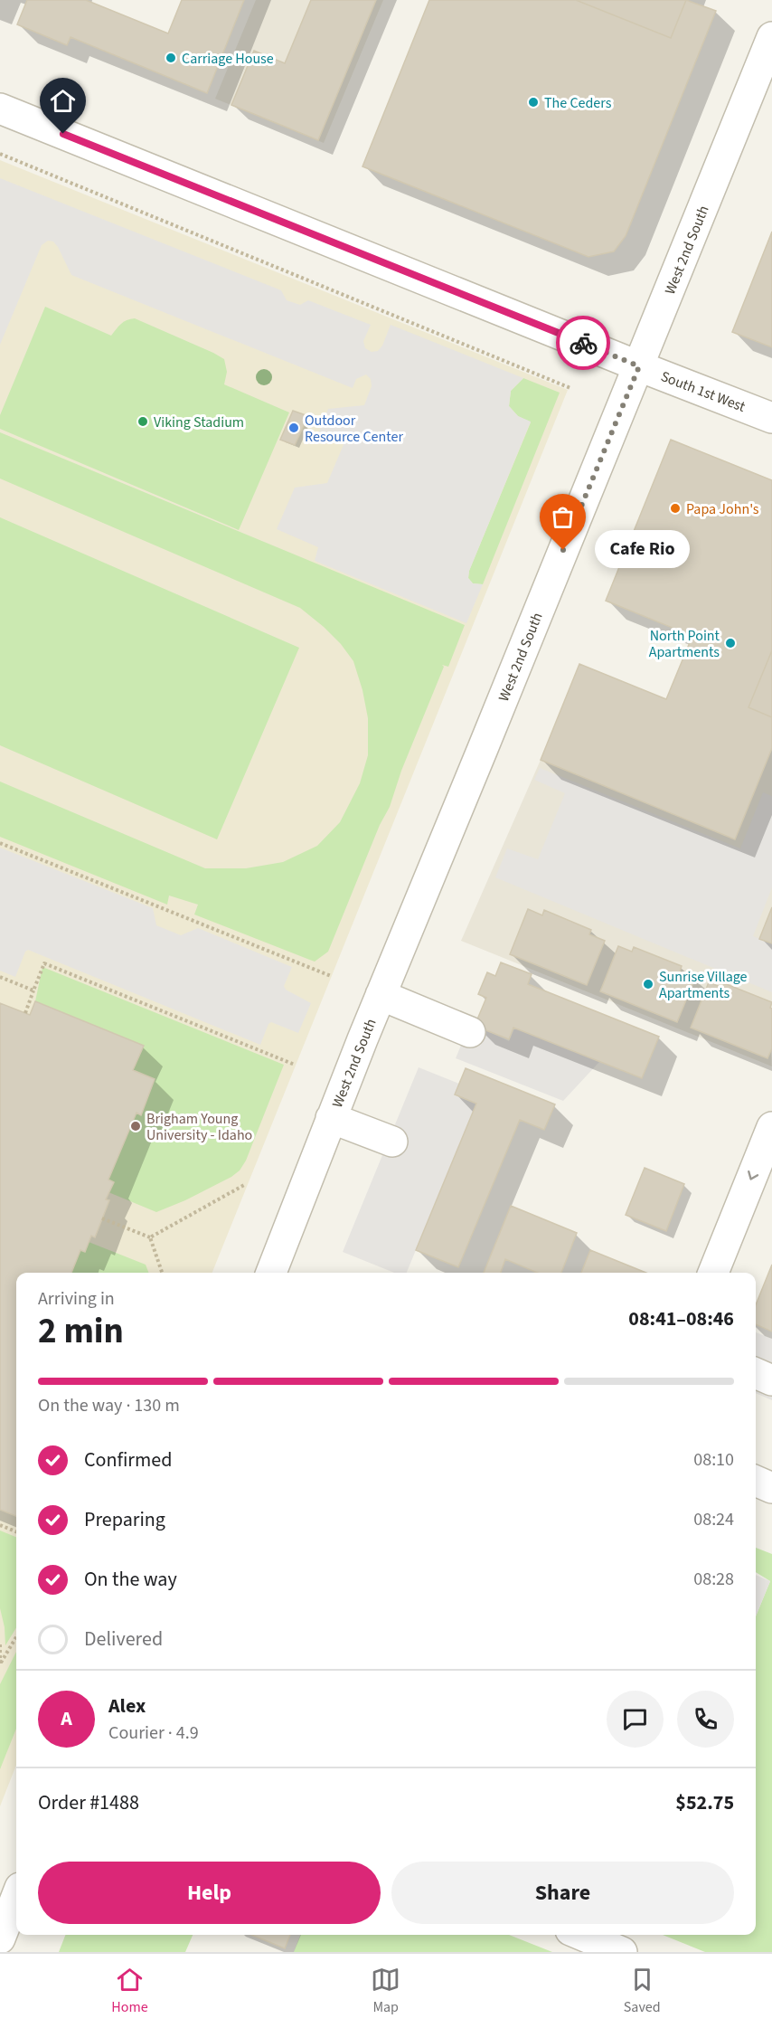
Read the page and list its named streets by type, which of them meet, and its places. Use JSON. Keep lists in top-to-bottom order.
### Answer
{
  "streets": {
    "street": ["West 2nd South", "South 1st West"]
  },
  "crossings": [
    ["West 2nd South", "South 1st West"]
  ],
  "places": [
    "Carriage House",
    "The Ceders",
    "Viking Stadium",
    "Outdoor Resource Center",
    "Papa John's",
    "Cafe Rio",
    "North Point Apartments",
    "Sunrise Village Apartments",
    "Brigham Young University - Idaho"
  ],
  "page": {
    "bubble": "Cafe Rio",
    "heading": ["2 min", "Arriving in", "08:41–08:46"],
    "panel": [
      "Alex",
      "Courier · 4.9",
      "Order #1488",
      "$52.75"
    ],
    "bar": "On the way · 130 m",
    "list": [
      ["Confirmed", "08:10"],
      ["Preparing", "08:24"],
      ["On the way", "08:28"],
      "Delivered"
    ],
    "round": "A",
    "buttons": ["Help", "Share"],
    "tabs": ["Home", "Map", "Saved"]
  }
}
